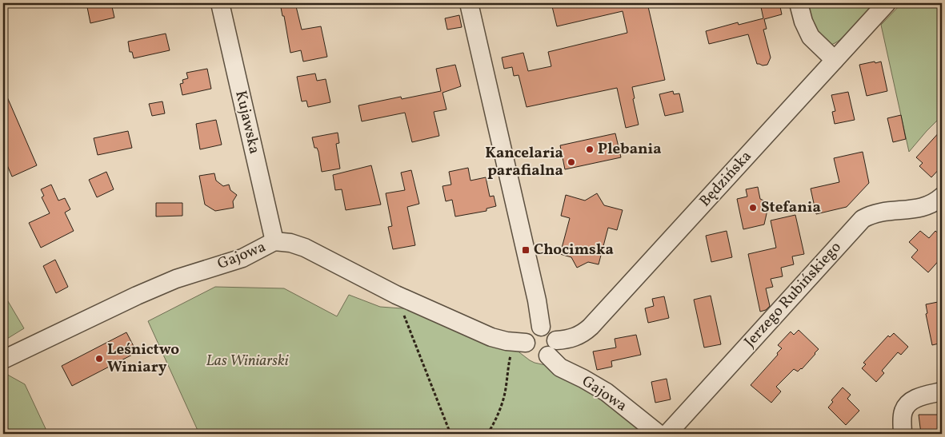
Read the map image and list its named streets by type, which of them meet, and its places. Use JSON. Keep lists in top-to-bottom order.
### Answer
{
  "streets": {
    "street": [
      "Kujawska",
      "Będzińska",
      "Gajowa",
      "Jerzego Rubińskiego"
    ]
  },
  "crossings": [
    ["Kujawska", "Gajowa"],
    ["Będzińska", "Gajowa"]
  ],
  "parks": ["Las Winiarski"],
  "places": {
    "other": [
      "Plebania",
      "Kancelaria parafialna",
      "Stefania",
      "Leśnictwo Winiary"
    ],
    "transit": ["Chocimska"]
  }
}
